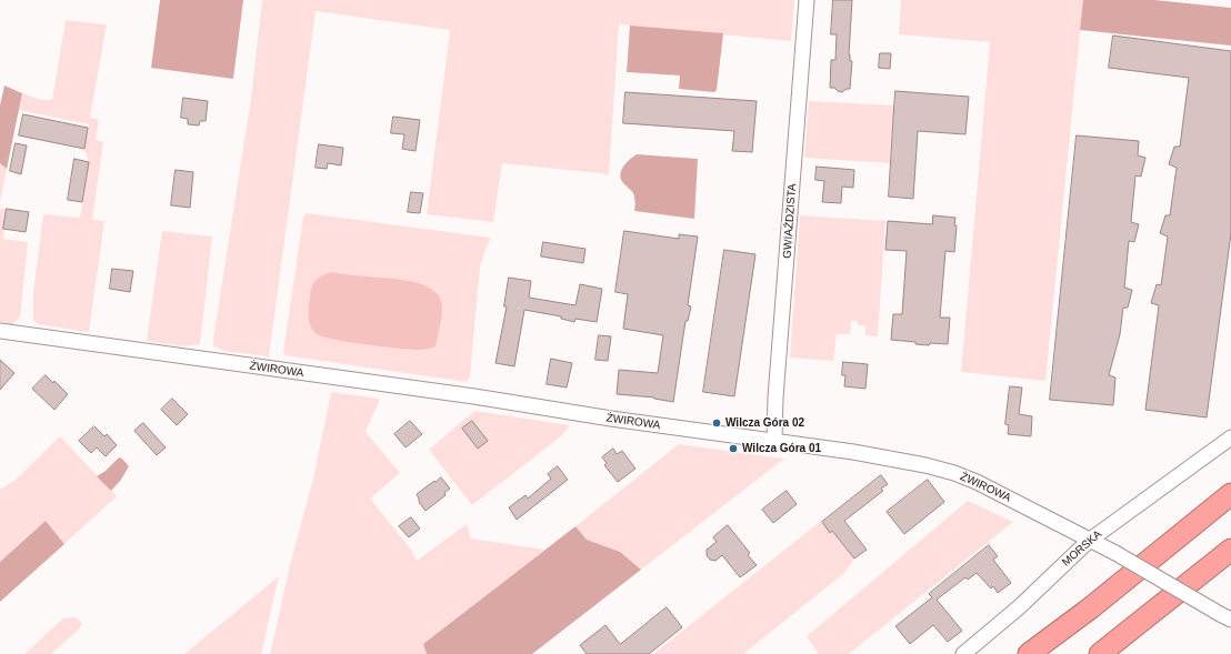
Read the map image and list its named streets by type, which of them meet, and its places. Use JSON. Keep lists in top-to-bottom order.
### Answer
{
  "streets": {
    "street": ["GWIAŹDZISTA", "ŻWIROWA", "MORSKA"]
  },
  "crossings": [
    ["GWIAŹDZISTA", "ŻWIROWA"],
    ["ŻWIROWA", "MORSKA"]
  ],
  "places": ["Wilcza Góra 02", "Wilcza Góra 01"]
}
